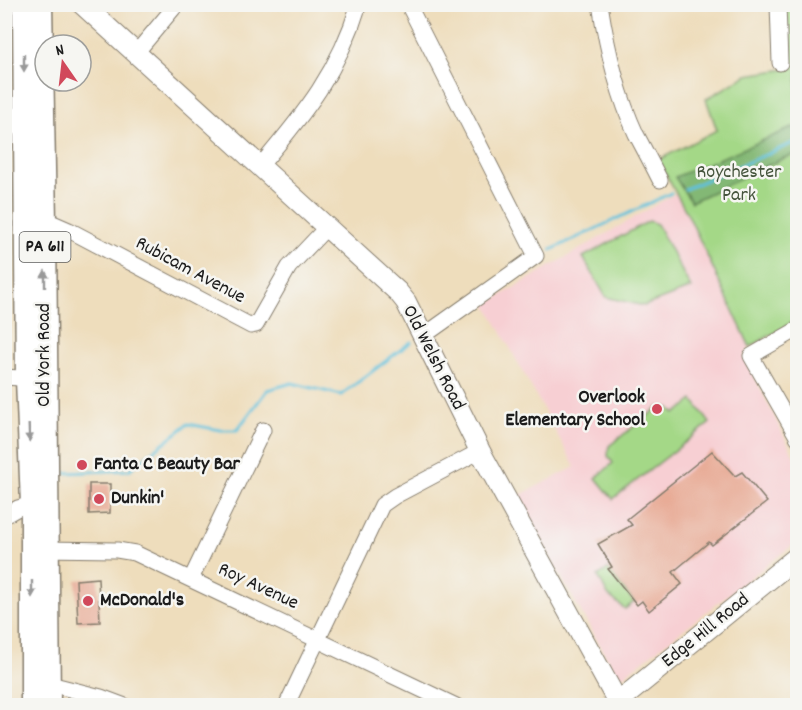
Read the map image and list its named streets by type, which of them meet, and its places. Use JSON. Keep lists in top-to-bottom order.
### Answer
{
  "streets": {
    "highway": ["PA 611", "Old York Road"],
    "main road": ["Old Welsh Road", "Edge Hill Road"],
    "street": ["Rubicam Avenue", "Roy Avenue"]
  },
  "crossings": [
    ["Rubicam Avenue", "Old York Road"],
    ["Rubicam Avenue", "Old Welsh Road"],
    ["Old York Road", "Roy Avenue"],
    ["Old Welsh Road", "Edge Hill Road"]
  ],
  "parks": ["Roychester Park"],
  "places": [
    "Overlook Elementary School",
    "Fanta C Beauty Bar",
    "Dunkin'",
    "McDonald's"
  ],
  "north": "top"
}
